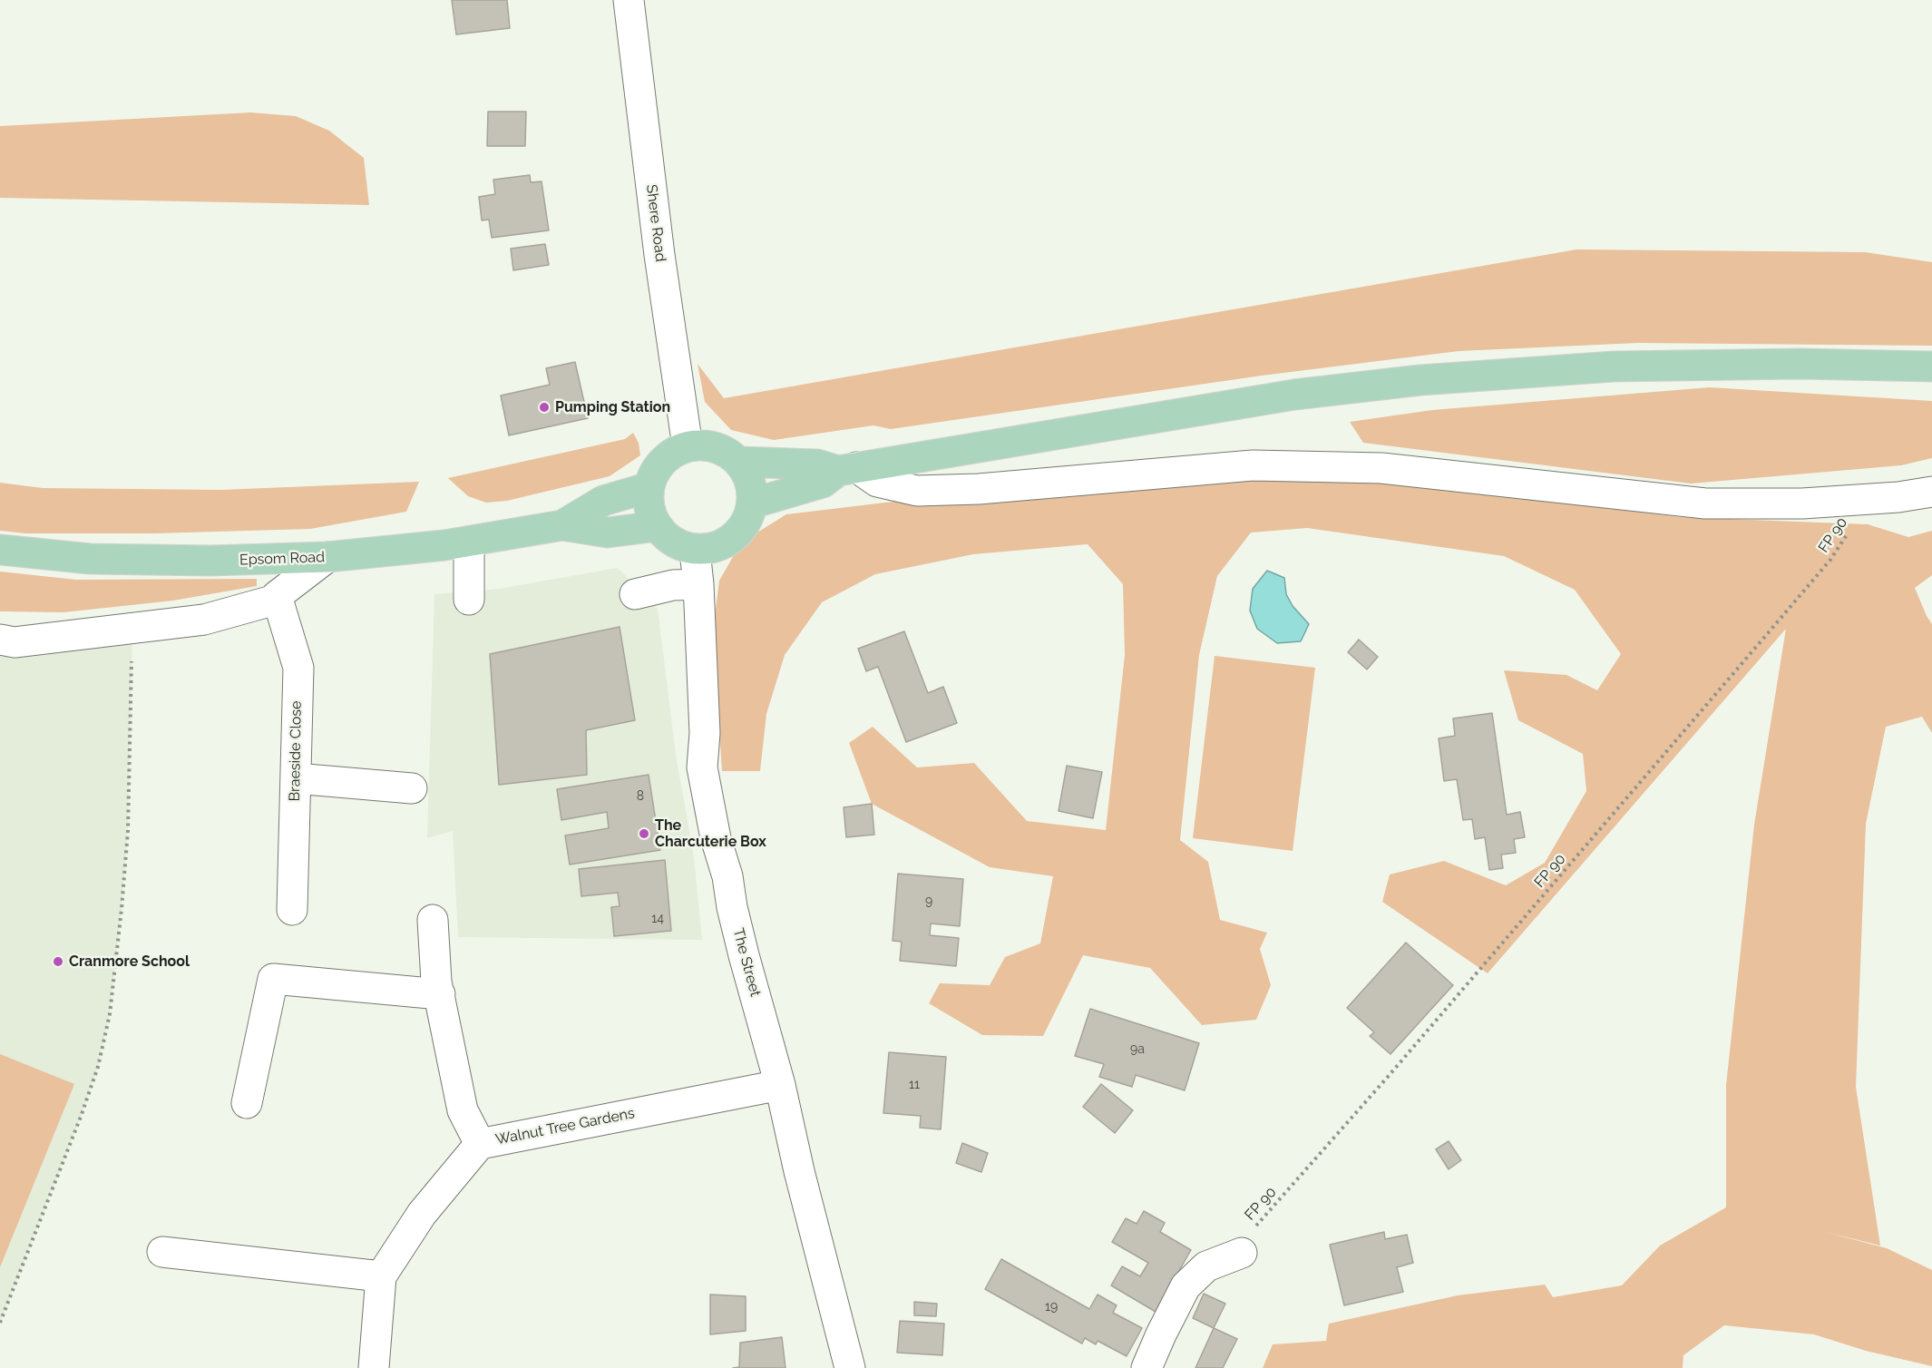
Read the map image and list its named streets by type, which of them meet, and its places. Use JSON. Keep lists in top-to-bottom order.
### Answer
{
  "streets": {
    "main road": ["Epsom Road"],
    "street": [
      "Shere Road",
      "Braeside Close",
      "The Street",
      "Walnut Tree Gardens"
    ],
    "path": ["FP 90"]
  },
  "crossings": [
    ["Shere Road", "Epsom Road"],
    ["Shere Road", "The Street"],
    ["Epsom Road", "The Street"],
    ["The Street", "Walnut Tree Gardens"]
  ],
  "places": ["Pumping Station", "The Charcuterie Box", "Cranmore School"],
  "house_numbers": [
    "8",
    "9",
    "14",
    "9a",
    "11",
    "19"
  ]
}
